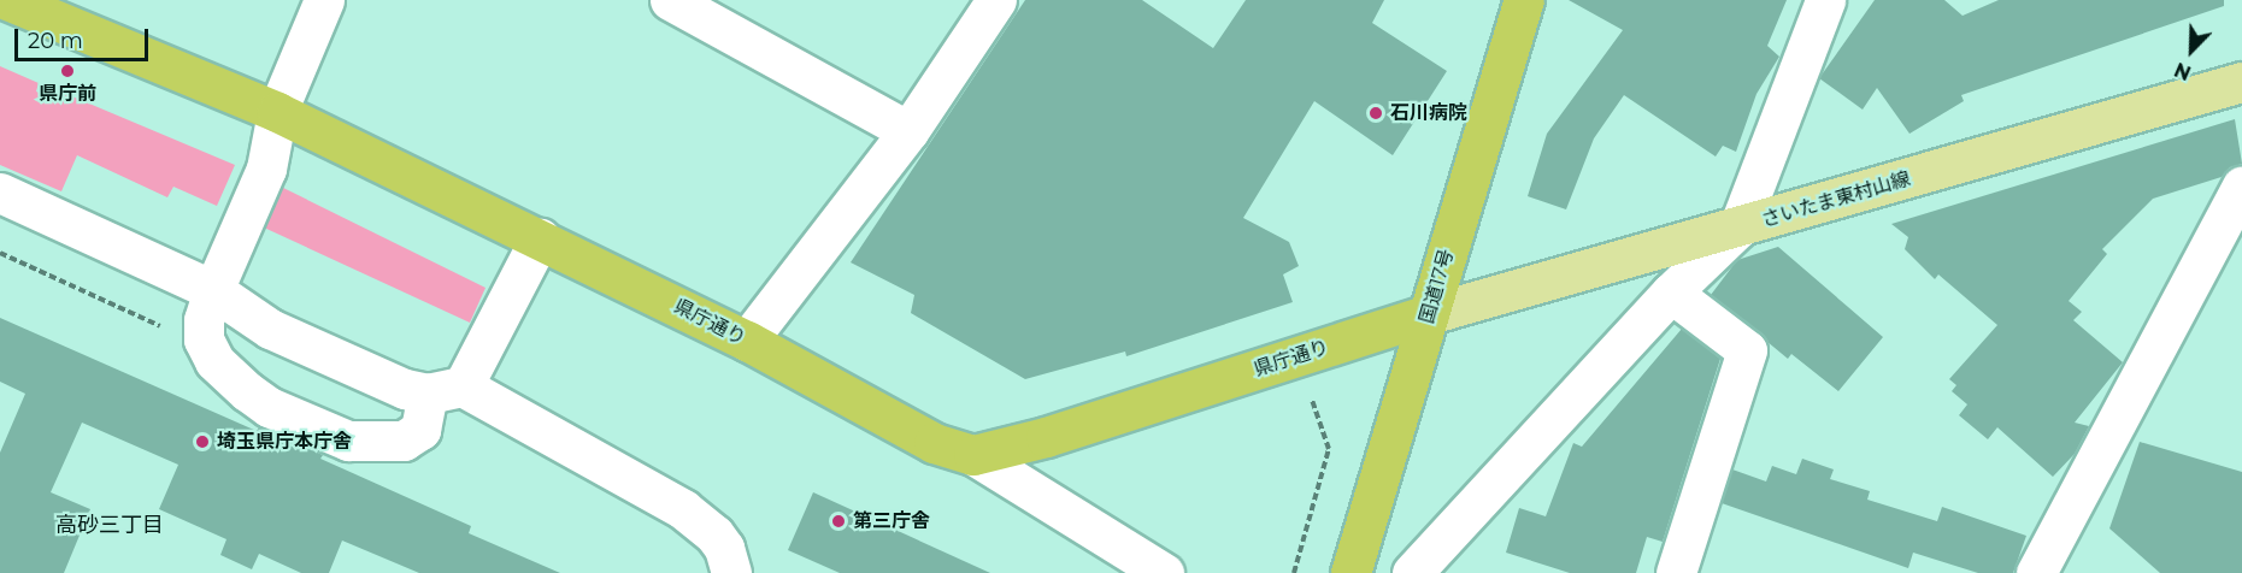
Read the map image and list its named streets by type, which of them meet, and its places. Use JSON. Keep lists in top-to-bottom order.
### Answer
{
  "streets": {
    "highway": ["国道17号", "県庁通り"],
    "main road": ["さいたま東村山線"]
  },
  "crossings": [
    ["さいたま東村山線", "国道17号"],
    ["さいたま東村山線", "県庁通り"],
    ["国道17号", "県庁通り"]
  ],
  "districts": ["高砂三丁目"],
  "places": [
    "県庁前",
    "石川病院",
    "埼玉県庁本庁舎",
    "第三庁舎"
  ],
  "scale_bar": "20 m",
  "north": "bottom left"
}
